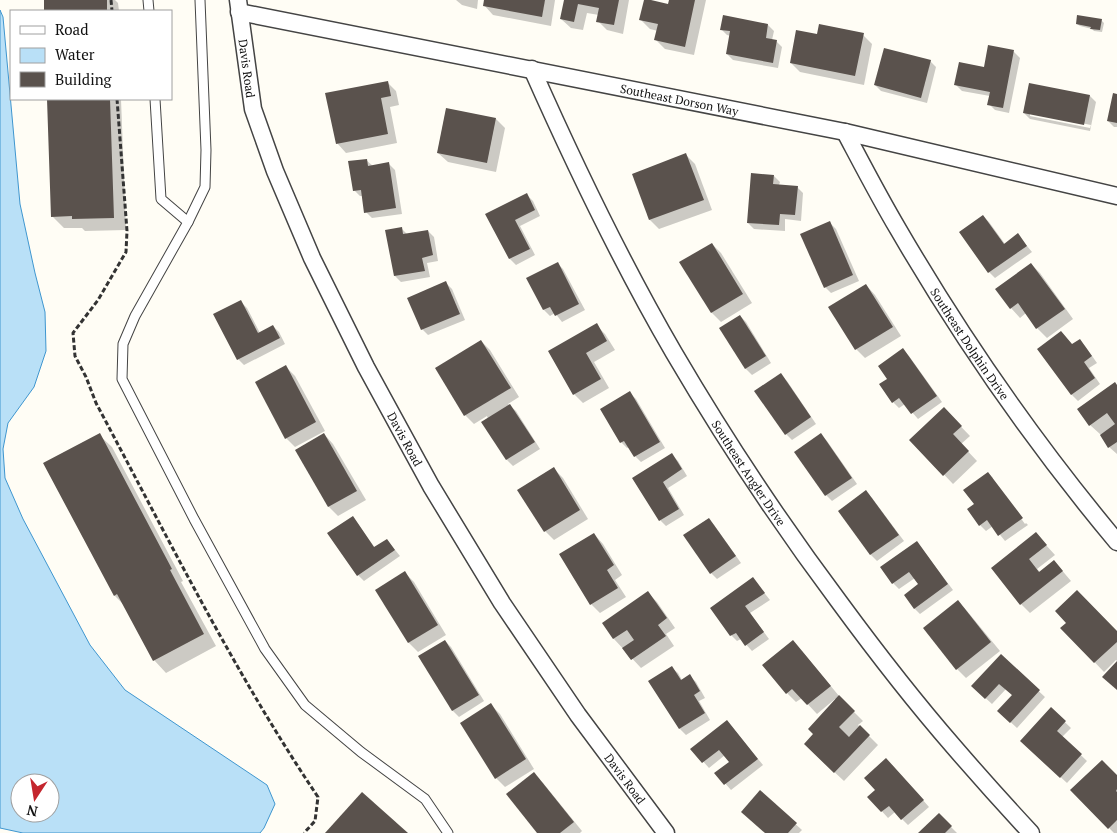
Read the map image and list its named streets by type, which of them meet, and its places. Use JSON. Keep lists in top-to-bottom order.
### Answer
{
  "streets": {
    "street": [
      "Davis Road",
      "Southeast Dorson Way",
      "Southeast Dolphin Drive",
      "Southeast Angler Drive"
    ]
  },
  "crossings": [
    ["Davis Road", "Southeast Dorson Way"],
    ["Southeast Dorson Way", "Southeast Dolphin Drive"],
    ["Southeast Dorson Way", "Southeast Angler Drive"]
  ],
  "legend": ["Road", "Water", "Building"],
  "north": "bottom"
}
